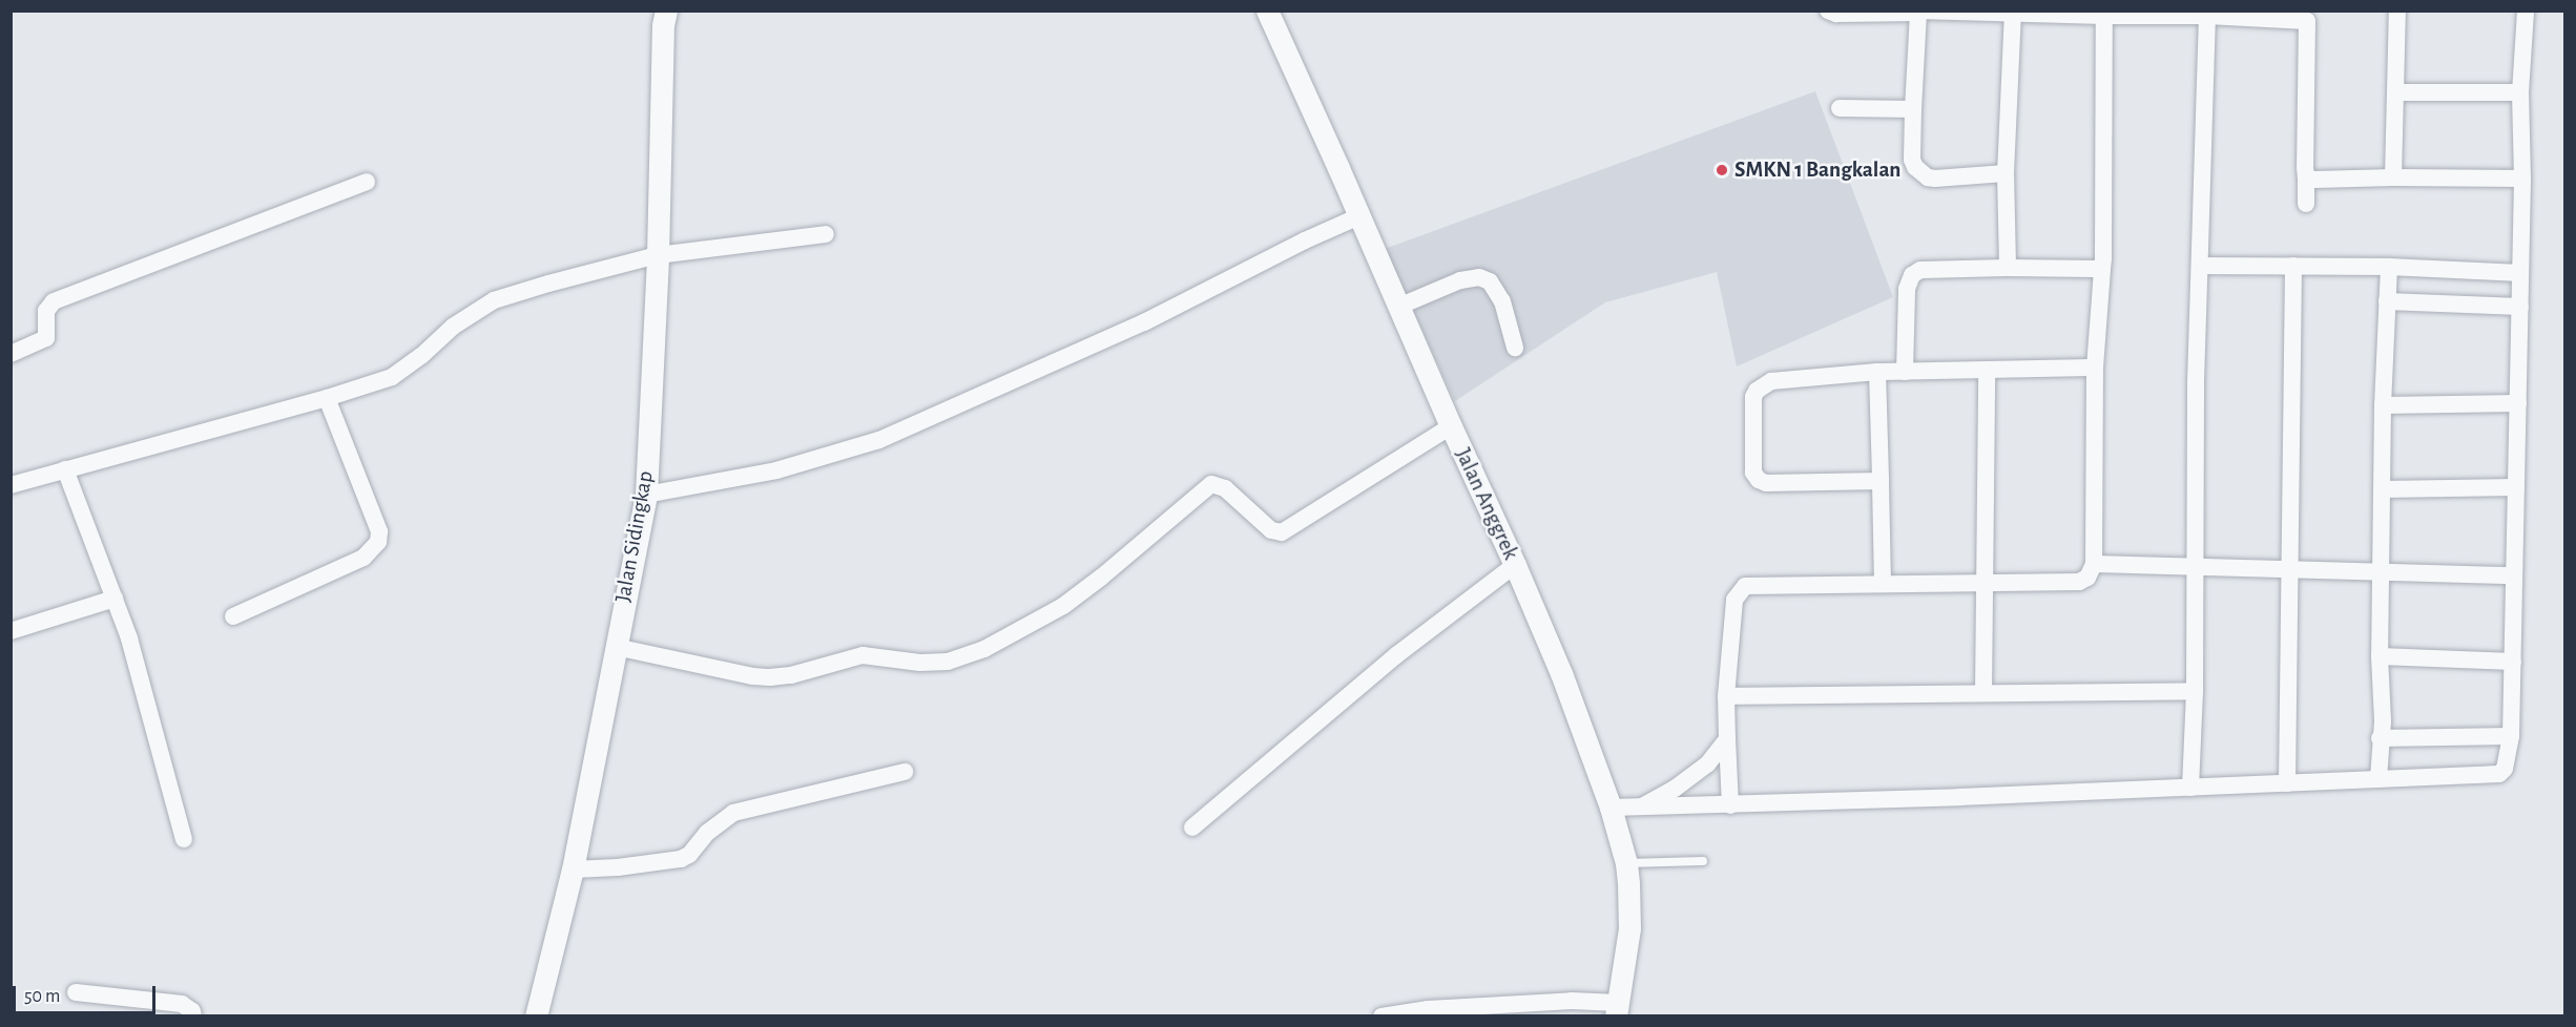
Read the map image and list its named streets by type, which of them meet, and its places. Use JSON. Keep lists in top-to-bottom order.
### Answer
{
  "streets": {
    "street": ["Jalan Anggrek", "Jalan Sidingkap"]
  },
  "places": ["SMKN 1 Bangkalan"],
  "scale_bar": "50 m"
}
